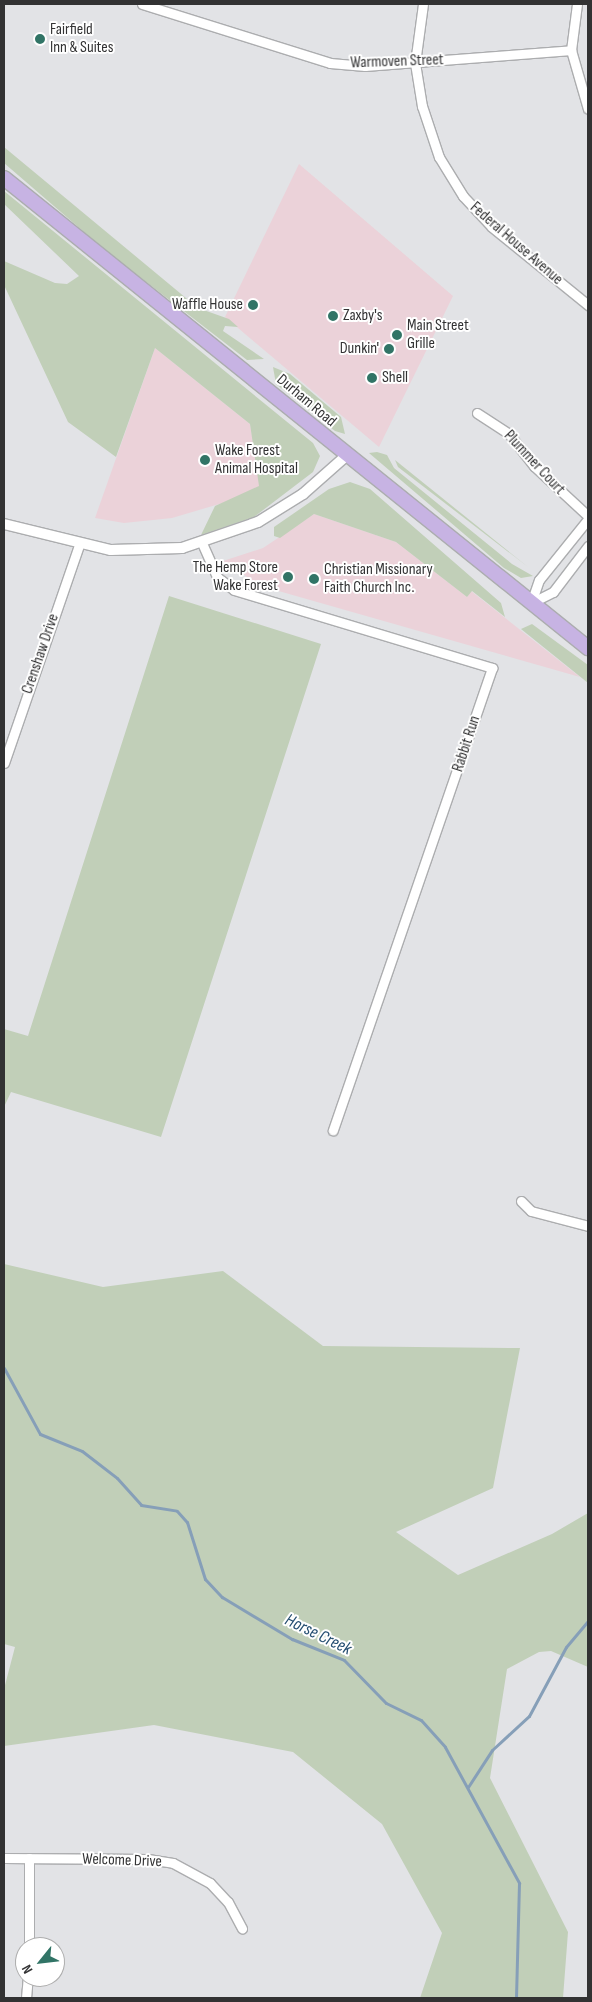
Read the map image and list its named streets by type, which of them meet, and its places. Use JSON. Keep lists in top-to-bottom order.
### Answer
{
  "streets": {
    "main road": ["Durham Road"],
    "street": [
      "Warmoven Street",
      "Federal House Avenue",
      "Plummer Court",
      "Crenshaw Drive",
      "Rabbit Run",
      "Welcome Drive"
    ]
  },
  "crossings": [
    ["Warmoven Street", "Federal House Avenue"]
  ],
  "water": ["Horse Creek"],
  "places": [
    "Fairfield Inn & Suites",
    "Waffle House",
    "Zaxby's",
    "Main Street Grille",
    "Dunkin'",
    "Shell",
    "Wake Forest Animal Hospital",
    "The Hemp Store Wake Forest",
    "Christian Missionary Faith Church Inc."
  ],
  "north": "bottom left"
}
